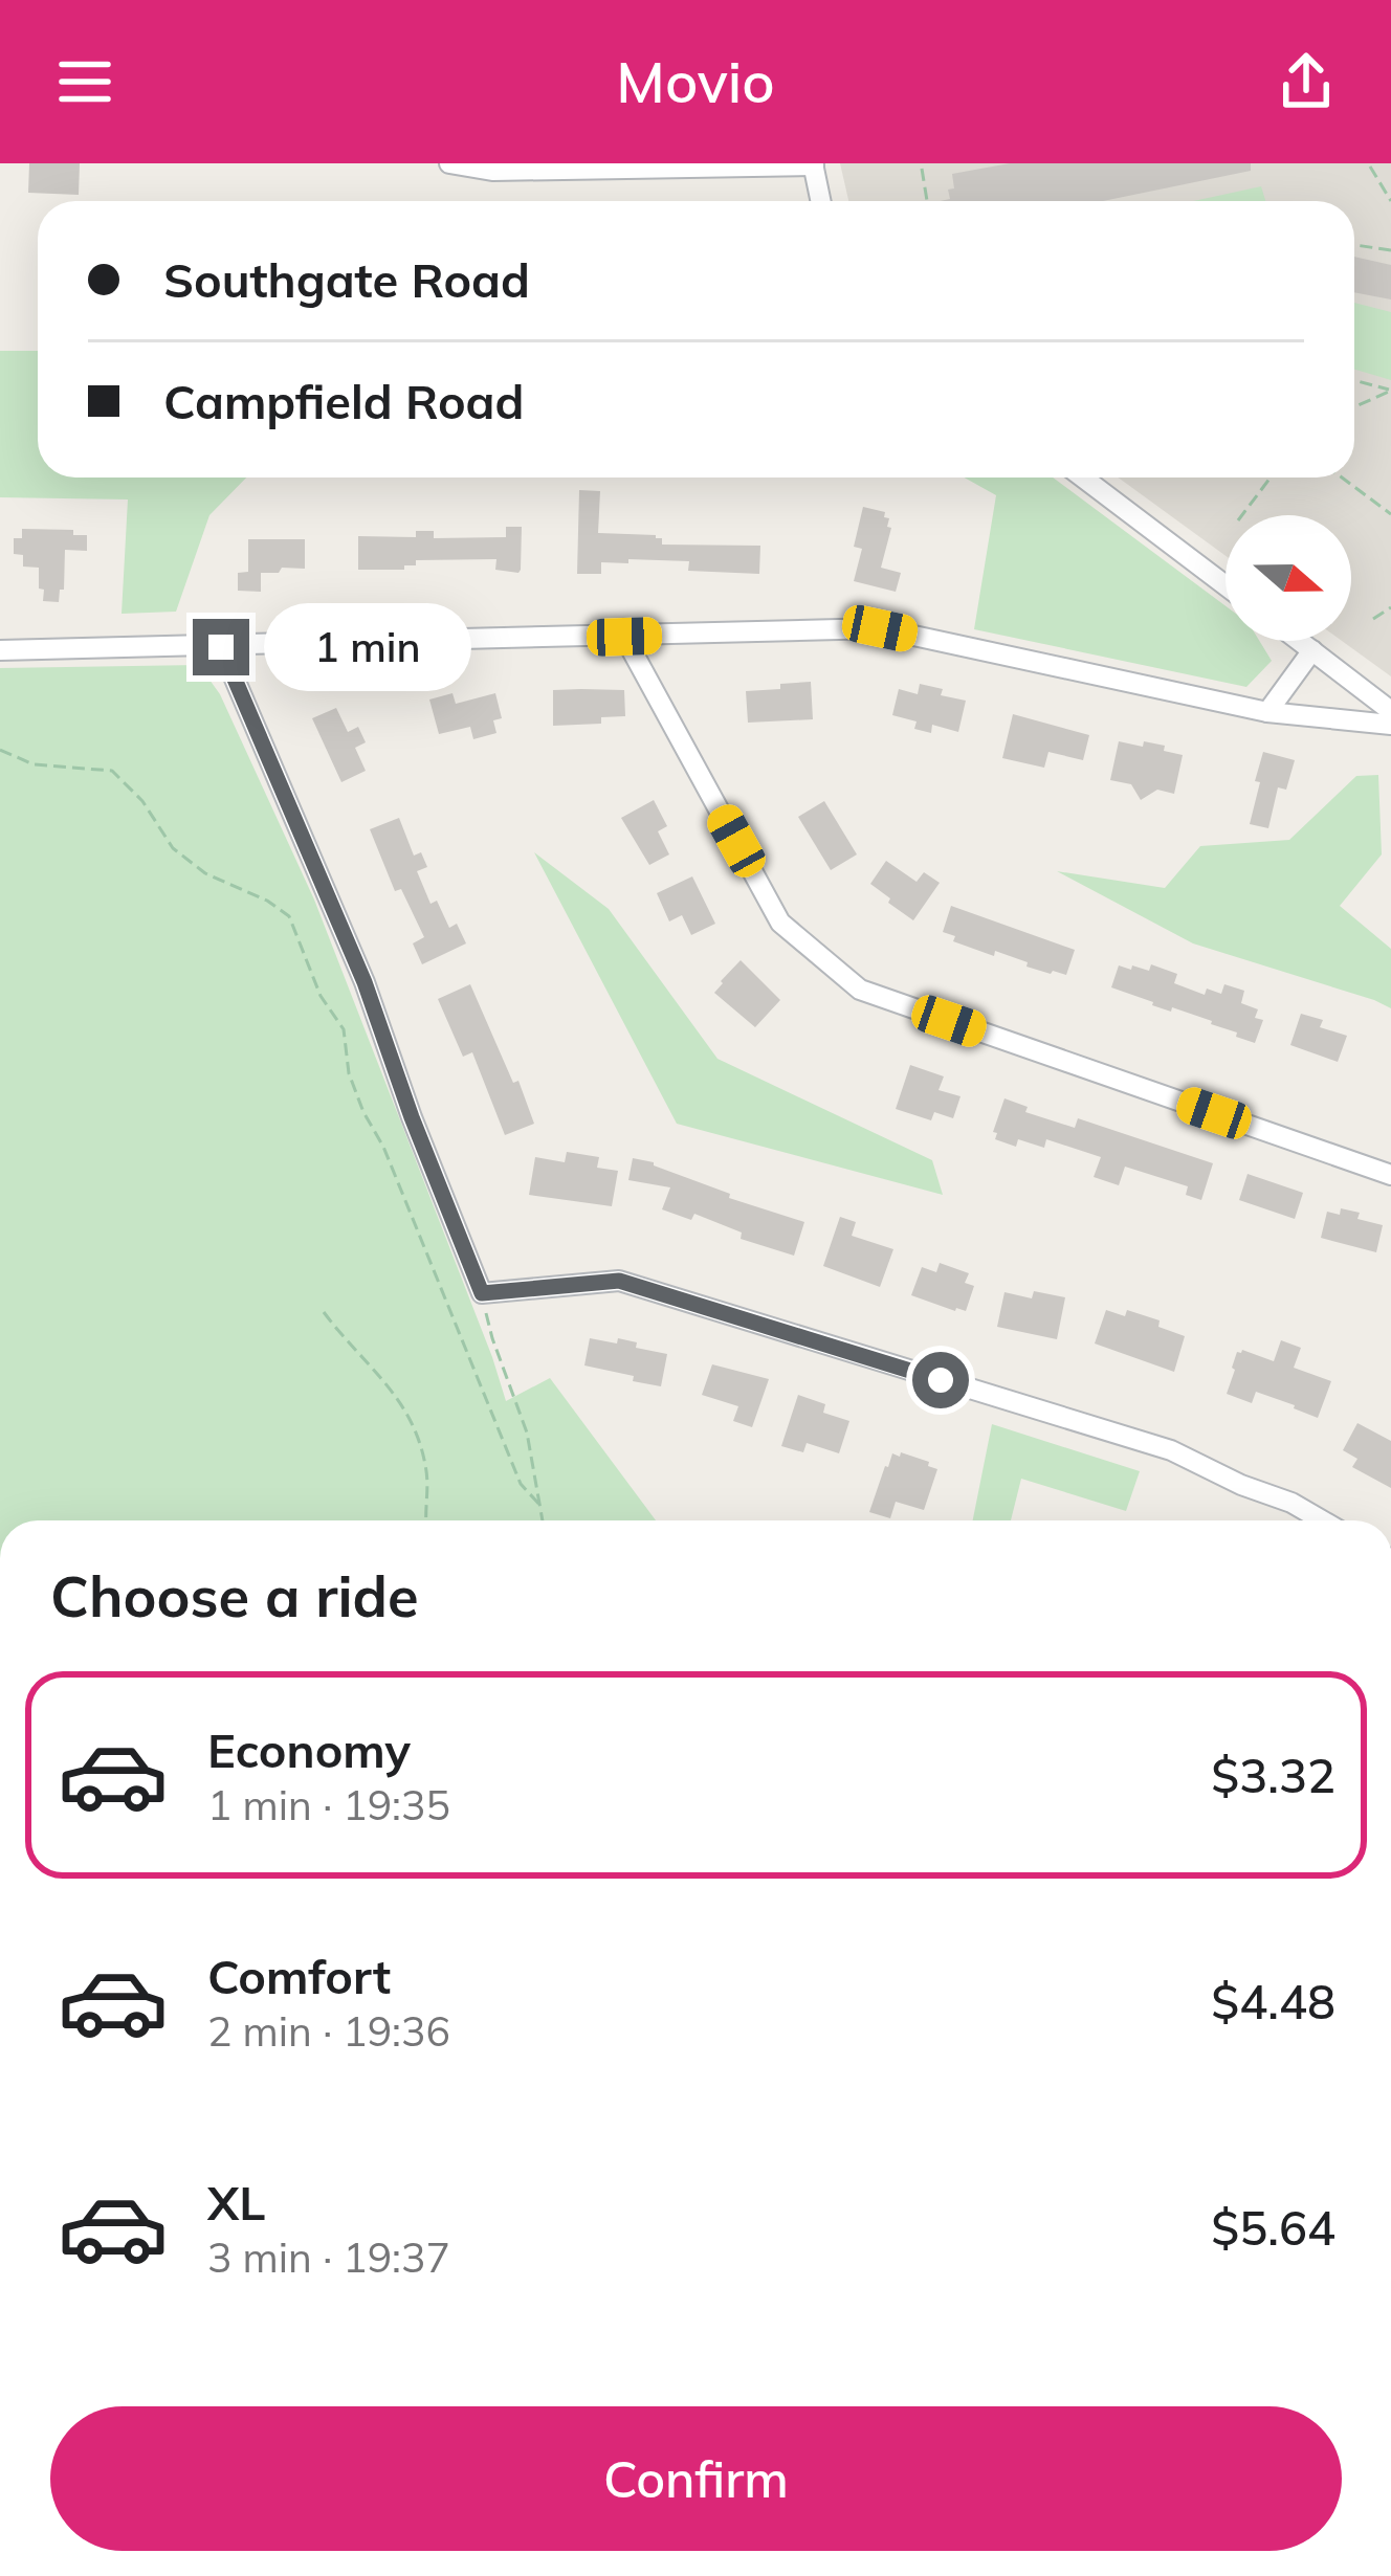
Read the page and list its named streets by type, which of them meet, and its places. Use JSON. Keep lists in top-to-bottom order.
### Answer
{
  "north": "right",
  "page": {
    "header": "Movio",
    "banner": ["Southgate Road", "Campfield Road"],
    "bubble": "1 min",
    "heading": "Choose a ride",
    "list": [
      {
        "name": "Economy",
        "note": "1 min · 19:35",
        "value": "$3.32"
      },
      {
        "name": "Comfort",
        "note": "2 min · 19:36",
        "value": "$4.48"
      },
      {
        "name": "XL",
        "note": "3 min · 19:37",
        "value": "$5.64"
      }
    ],
    "buttons": "Confirm"
  }
}
